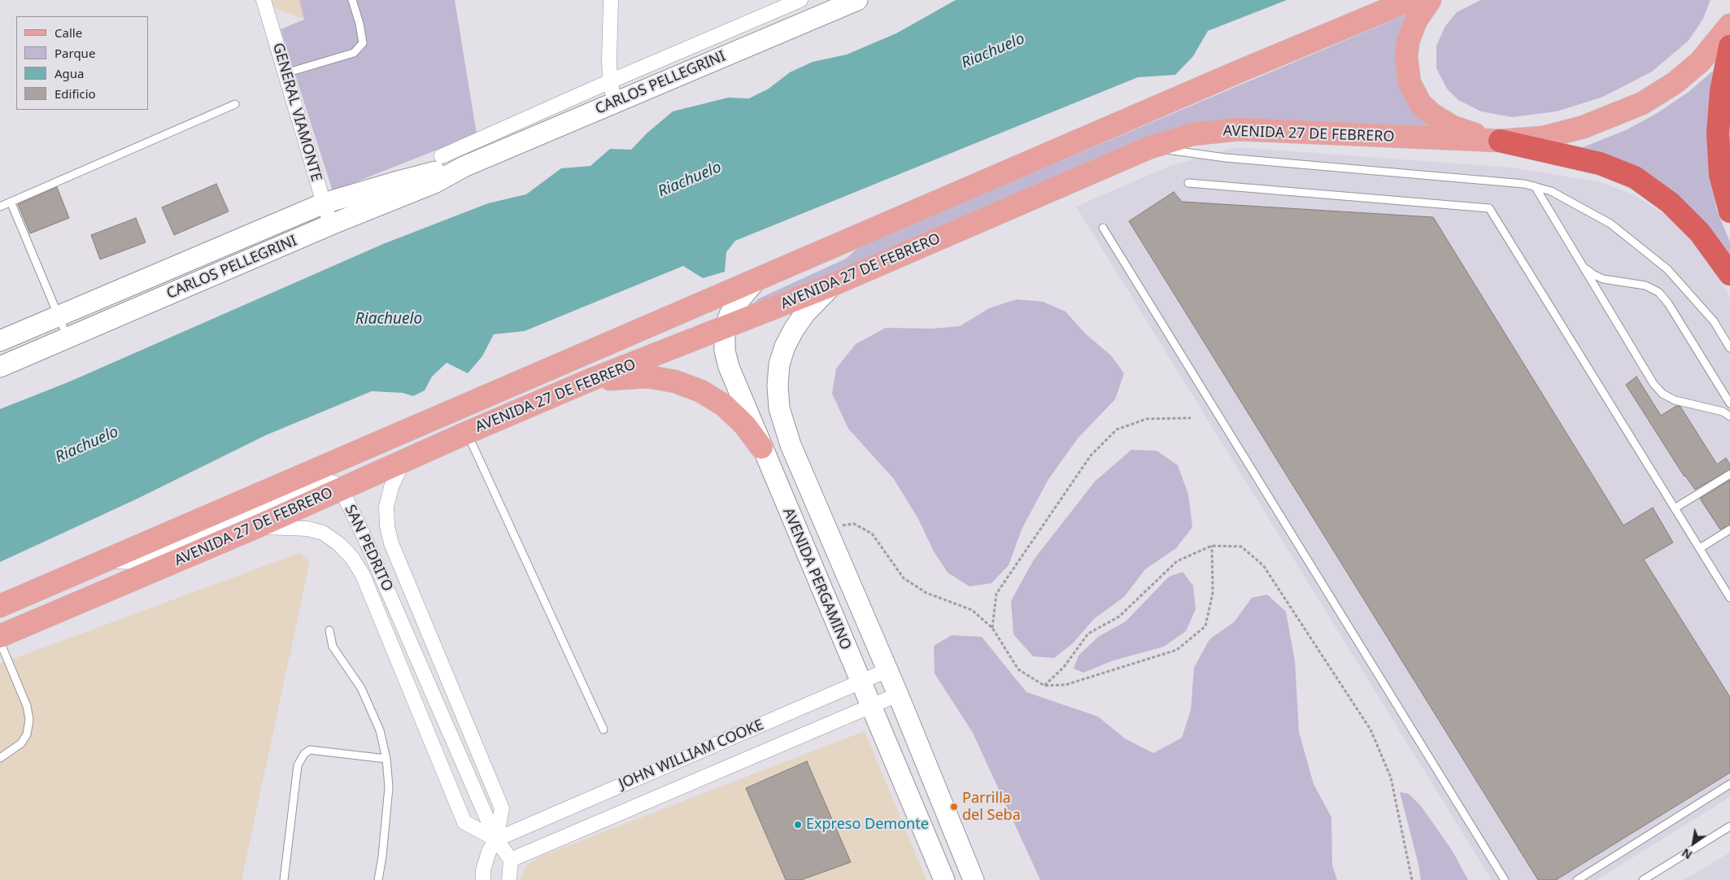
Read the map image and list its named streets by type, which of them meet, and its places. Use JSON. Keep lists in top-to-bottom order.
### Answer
{
  "streets": {
    "main road": ["CARLOS PELLEGRINI", "AVENIDA 27 DE FEBRERO", "AVENIDA PERGAMINO"],
    "street": ["GENERAL VIAMONTE", "SAN PEDRITO", "JOHN WILLIAM COOKE"]
  },
  "crossings": [
    ["CARLOS PELLEGRINI", "GENERAL VIAMONTE"],
    ["AVENIDA 27 DE FEBRERO", "SAN PEDRITO"],
    ["AVENIDA 27 DE FEBRERO", "AVENIDA PERGAMINO"],
    ["SAN PEDRITO", "JOHN WILLIAM COOKE"],
    ["AVENIDA PERGAMINO", "JOHN WILLIAM COOKE"]
  ],
  "water": ["Riachuelo"],
  "places": ["Parrilla del Seba", "Expreso Demonte"],
  "legend": [
    "Calle",
    "Parque",
    "Agua",
    "Edificio"
  ],
  "north": "bottom left"
}
